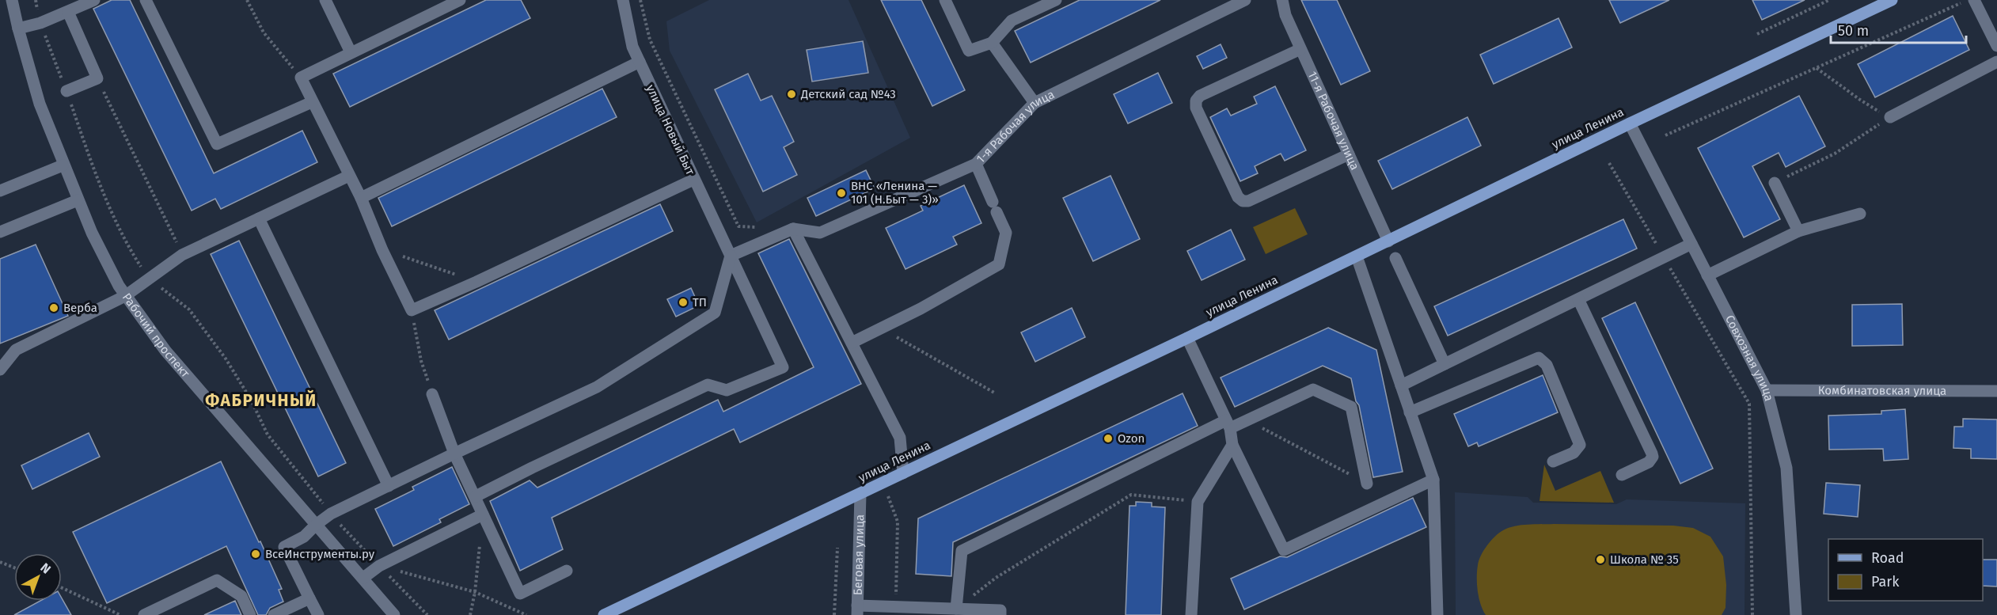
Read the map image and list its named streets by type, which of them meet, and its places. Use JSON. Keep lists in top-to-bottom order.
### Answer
{
  "streets": {
    "main road": ["улица Ленина"],
    "street": [
      "11-я Рабочая улица",
      "1-я Рабочая улица",
      "улица Новый Быт",
      "Рабочий проспект",
      "Совхозная улица",
      "Комбинатовская улица",
      "Беговая улица"
    ]
  },
  "crossings": [
    ["11-я Рабочая улица", "улица Ленина"],
    ["улица Ленина", "Совхозная улица"],
    ["улица Ленина", "Беговая улица"],
    ["Совхозная улица", "Комбинатовская улица"]
  ],
  "districts": ["ФАБРИЧНЫЙ"],
  "places": [
    "Детский сад №43",
    "ВНС «Ленина — 101 (Н.Быт — 3)»",
    "ТП",
    "Верба",
    "Ozon",
    "ВсеИнструменты.ру",
    "Школа № 35"
  ],
  "legend": ["Road", "Park"],
  "scale_bar": "50 m",
  "north": "top right"
}
